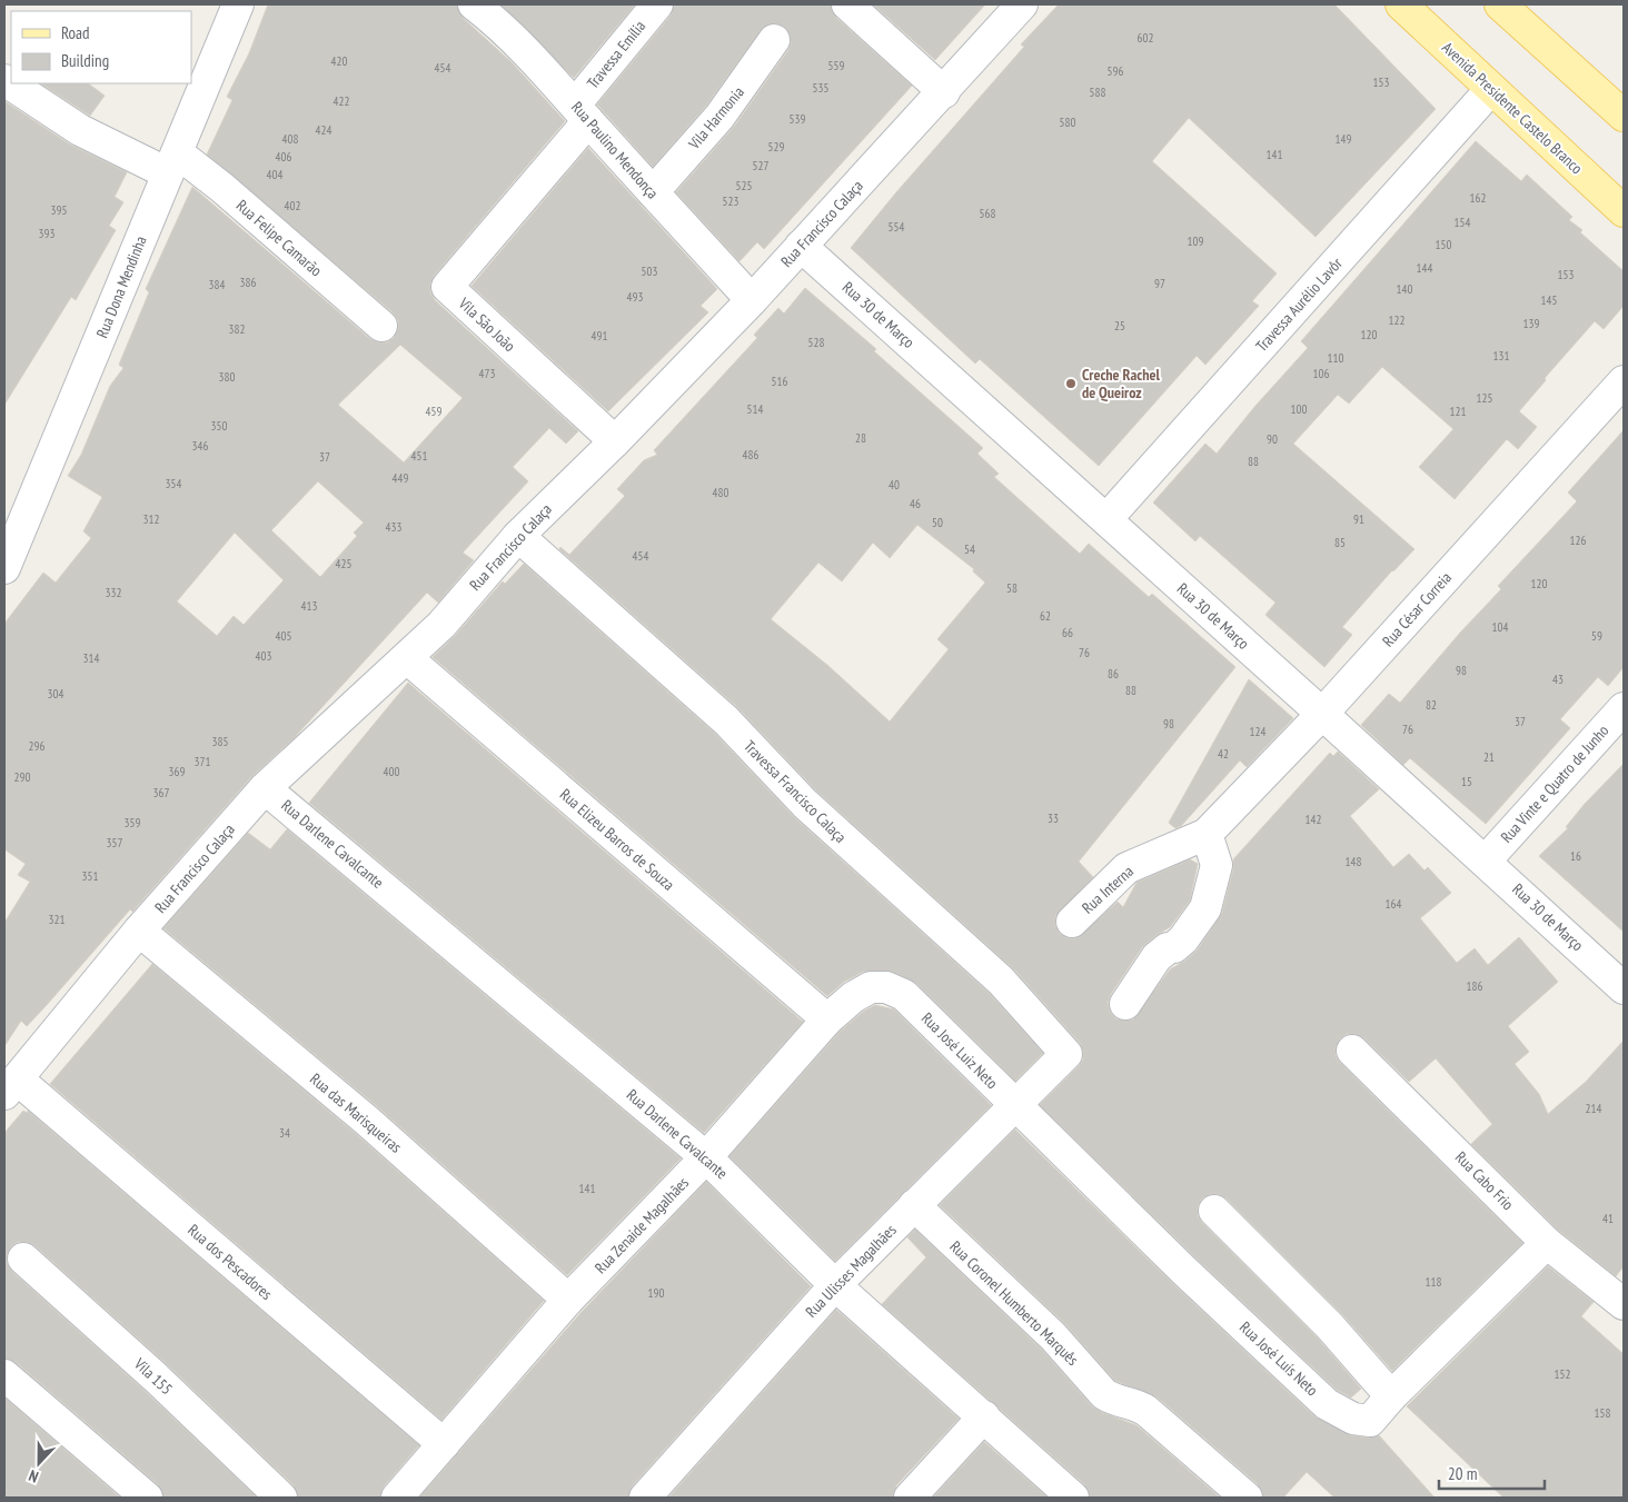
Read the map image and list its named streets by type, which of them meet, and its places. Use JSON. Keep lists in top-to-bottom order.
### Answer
{
  "streets": {
    "main road": ["Avenida Presidente Castelo Branco"],
    "street": [
      "Travessa Emília",
      "Vila Harmonia",
      "Rua Paulino Mendonça",
      "Rua Francisco Calaça",
      "Rua Felipe Camarão",
      "Rua Dona Mendinha",
      "Travessa Aurélio Lavôr",
      "Rua 30 de Março",
      "Vila São João",
      "Rua César Correia",
      "Rua Vinte e Quatro de Junho",
      "Travessa Francisco Calaça",
      "Rua Elizeu Barros de Souza",
      "Rua Darlene Cavalcante",
      "Rua Interna",
      "Rua José Luiz Neto",
      "Rua das Marisqueiras",
      "Rua Cabo Frio",
      "Rua Zenaide Magalhães",
      "Rua dos Pescadores",
      "Rua Ulisses Magalhães",
      "Rua Coronel Humberto Marquês",
      "Rua José Luís Neto",
      "Vila 155"
    ]
  },
  "crossings": [
    ["Travessa Emília", "Rua Paulino Mendonça"],
    ["Travessa Emília", "Vila São João"],
    ["Avenida Presidente Castelo Branco", "Travessa Aurélio Lavôr"],
    ["Vila Harmonia", "Rua Paulino Mendonça"],
    ["Rua Paulino Mendonça", "Rua Francisco Calaça"],
    ["Rua Paulino Mendonça", "Vila São João"],
    ["Rua Francisco Calaça", "Rua 30 de Março"],
    ["Rua Francisco Calaça", "Vila São João"],
    ["Rua Francisco Calaça", "Travessa Francisco Calaça"],
    ["Rua Francisco Calaça", "Rua Elizeu Barros de Souza"],
    ["Rua Francisco Calaça", "Rua Darlene Cavalcante"],
    ["Rua Francisco Calaça", "Rua das Marisqueiras"],
    ["Rua Francisco Calaça", "Rua dos Pescadores"],
    ["Rua Felipe Camarão", "Rua Dona Mendinha"],
    ["Travessa Aurélio Lavôr", "Rua 30 de Março"],
    ["Rua 30 de Março", "Rua César Correia"],
    ["Rua 30 de Março", "Rua Vinte e Quatro de Junho"],
    ["Rua César Correia", "Rua Interna"],
    ["Travessa Francisco Calaça", "Rua Ulisses Magalhães"],
    ["Rua Elizeu Barros de Souza", "Rua Zenaide Magalhães"],
    ["Rua Darlene Cavalcante", "Rua Zenaide Magalhães"],
    ["Rua Darlene Cavalcante", "Rua Ulisses Magalhães"],
    ["Rua José Luiz Neto", "Rua Zenaide Magalhães"],
    ["Rua José Luiz Neto", "Rua Ulisses Magalhães"],
    ["Rua José Luiz Neto", "Rua José Luís Neto"],
    ["Rua das Marisqueiras", "Rua Zenaide Magalhães"],
    ["Rua Cabo Frio", "Rua José Luís Neto"],
    ["Rua Zenaide Magalhães", "Rua dos Pescadores"],
    ["Rua Ulisses Magalhães", "Rua Coronel Humberto Marquês"],
    ["Rua Ulisses Magalhães", "Rua José Luís Neto"]
  ],
  "places": ["Creche Rachel de Queiroz"],
  "house_numbers": [
    "602",
    "420",
    "559",
    "454",
    "596",
    "153",
    "535",
    "588",
    "422",
    "539",
    "580",
    "424",
    "408",
    "149",
    "529",
    "141",
    "406",
    "527",
    "404",
    "525",
    "162",
    "523",
    "402",
    "395",
    "568",
    "154",
    "554",
    "393",
    "109",
    "150",
    "144",
    "503",
    "153",
    "386",
    "97",
    "384",
    "140",
    "493",
    "145",
    "122",
    "139",
    "25",
    "382",
    "120",
    "491",
    "528",
    "131",
    "110",
    "473",
    "106",
    "380",
    "516",
    "125",
    "514",
    "100",
    "459",
    "121",
    "350",
    "28",
    "90",
    "346",
    "486",
    "451",
    "37",
    "88",
    "449",
    "354",
    "40",
    "480",
    "46",
    "312",
    "91",
    "50",
    "433",
    "126",
    "85",
    "54",
    "454",
    "425",
    "120",
    "58",
    "332",
    "413",
    "62",
    "104",
    "66",
    "405",
    "59",
    "76",
    "403",
    "314",
    "98",
    "86",
    "43",
    "88",
    "304",
    "82",
    "37",
    "98",
    "76",
    "124",
    "385",
    "296",
    "42",
    "21",
    "371",
    "369",
    "400",
    "290",
    "15",
    "367",
    "33",
    "142",
    "359",
    "357",
    "16",
    "148",
    "351",
    "164",
    "321",
    "186",
    "214",
    "34",
    "141",
    "41",
    "118",
    "190",
    "152",
    "158"
  ],
  "legend": ["Road", "Building"],
  "scale_bar": "20 m",
  "north": "bottom"
}
